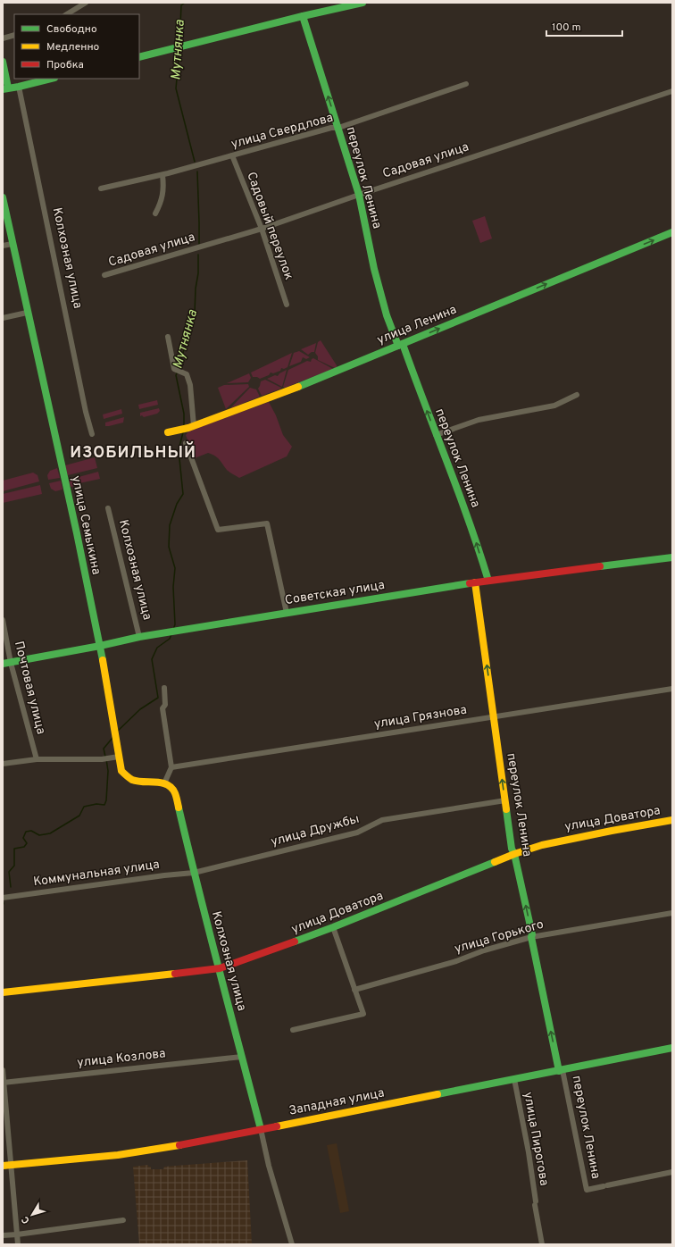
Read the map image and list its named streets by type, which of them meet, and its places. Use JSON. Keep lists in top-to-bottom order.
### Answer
{
  "streets": {
    "street": [
      "улица Свердлова",
      "Садовая улица",
      "переулок Ленина",
      "Садовый переулок",
      "Колхозная улица",
      "улица Ленина",
      "улица Семыкина",
      "Советская улица",
      "Почтовая улица",
      "улица Грязнова",
      "улица Доватора",
      "улица Дружбы",
      "Коммунальная улица",
      "улица Горького",
      "улица Козлова",
      "Западная улица",
      "улица Пирогова"
    ]
  },
  "crossings": [
    ["улица Свердлова", "переулок Ленина"],
    ["улица Свердлова", "Садовый переулок"],
    ["Садовая улица", "переулок Ленина"],
    ["Садовая улица", "Садовый переулок"],
    ["переулок Ленина", "улица Ленина"],
    ["переулок Ленина", "Советская улица"],
    ["переулок Ленина", "улица Грязнова"],
    ["переулок Ленина", "улица Доватора"],
    ["переулок Ленина", "улица Дружбы"],
    ["переулок Ленина", "улица Горького"],
    ["переулок Ленина", "Западная улица"],
    ["Колхозная улица", "улица Семыкина"],
    ["Колхозная улица", "Советская улица"],
    ["Колхозная улица", "улица Доватора"],
    ["Колхозная улица", "улица Дружбы"],
    ["Колхозная улица", "Коммунальная улица"],
    ["Колхозная улица", "улица Козлова"],
    ["Колхозная улица", "Западная улица"],
    ["улица Семыкина", "Советская улица"],
    ["Советская улица", "Почтовая улица"],
    ["улица Дружбы", "Коммунальная улица"],
    ["Западная улица", "улица Пирогова"]
  ],
  "one_way": ["переулок Ленина", "улица Ленина"],
  "districts": ["ИЗОБИЛЬНЫЙ"],
  "water": ["Мутнянка"],
  "legend": ["Свободно", "Медленно", "Пробка"],
  "scale_bar": "100 m",
  "north": "bottom left"
}
